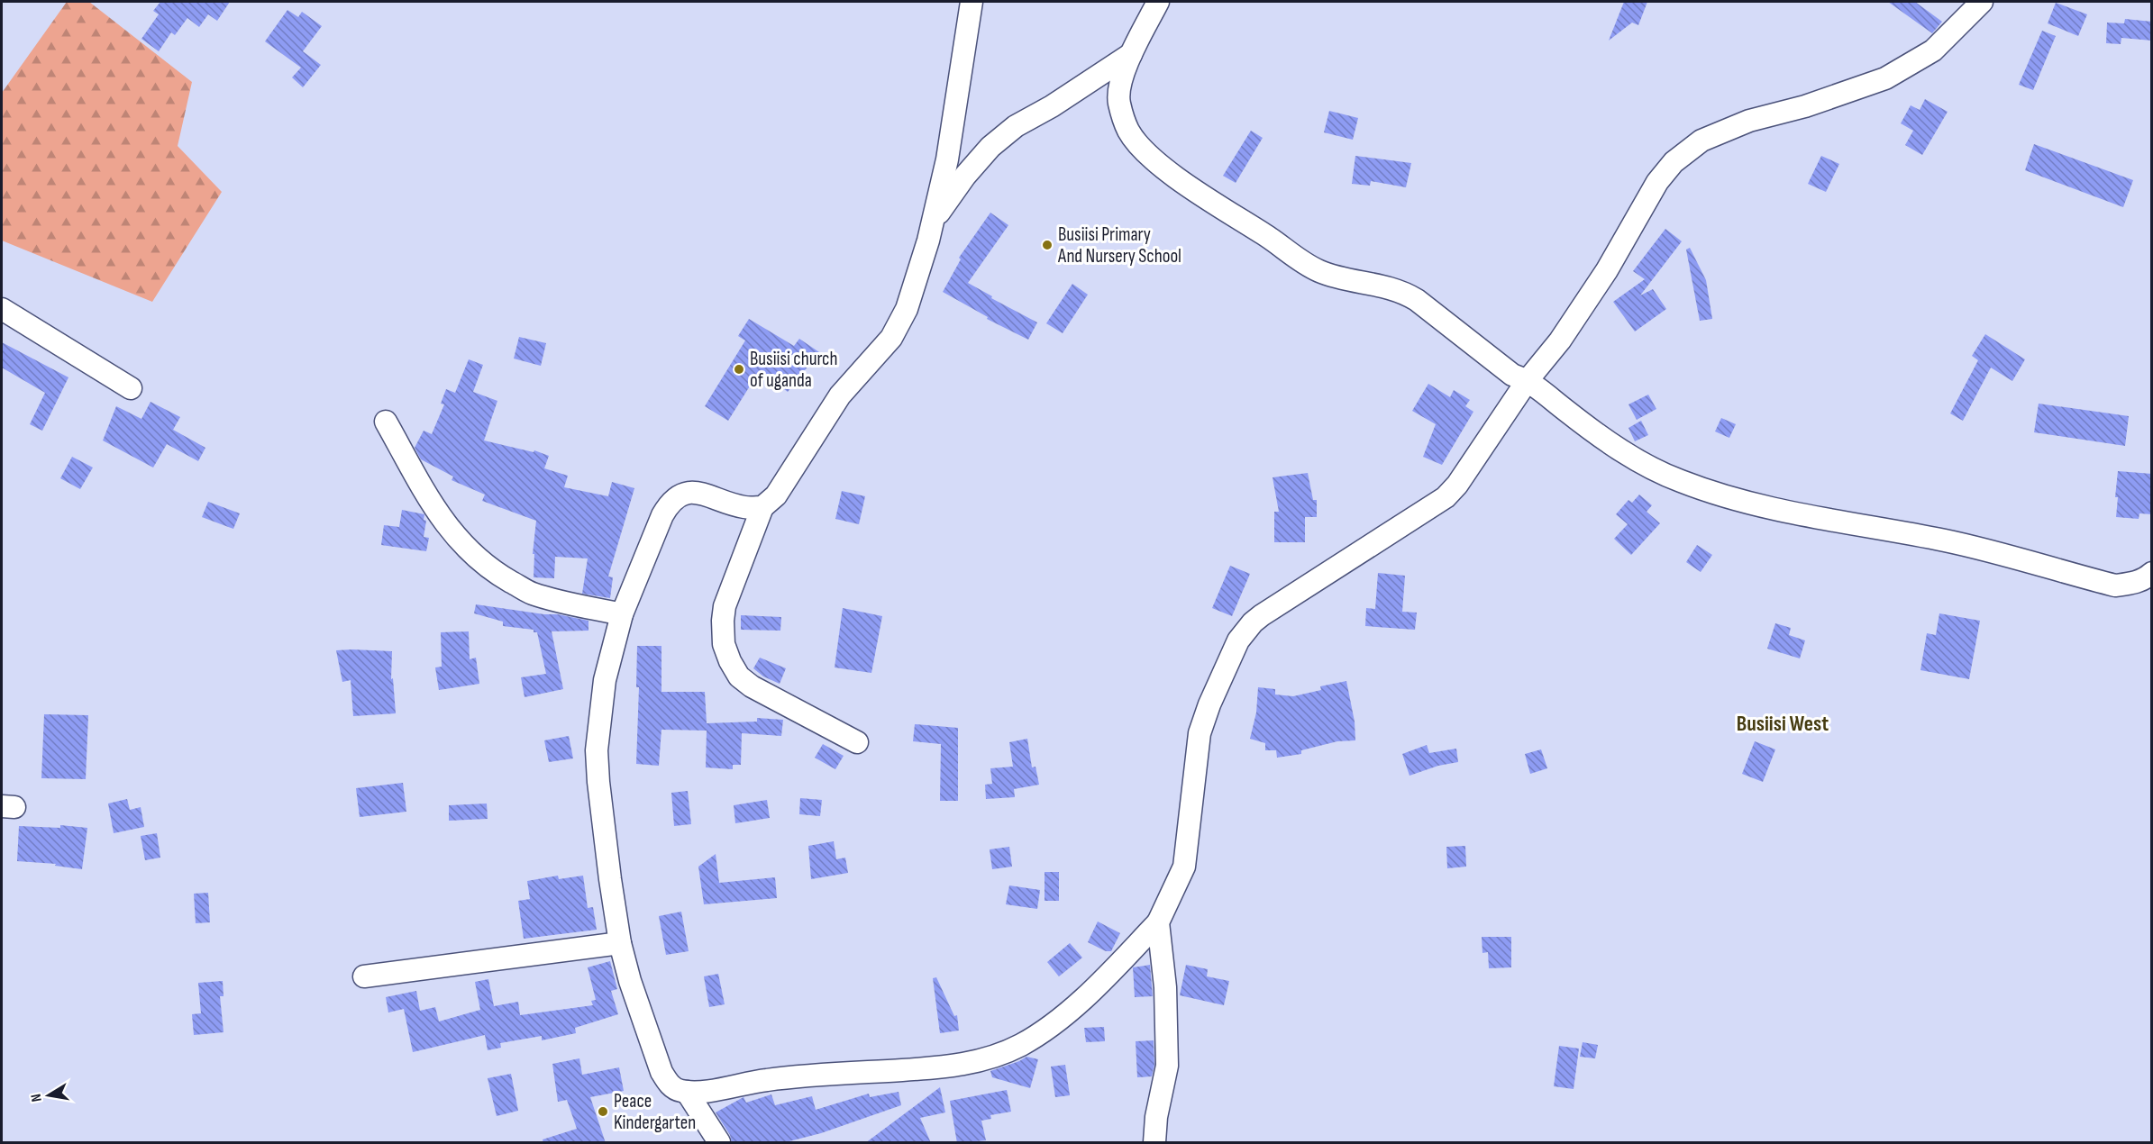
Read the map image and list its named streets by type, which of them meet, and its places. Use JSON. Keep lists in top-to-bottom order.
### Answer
{
  "districts": ["Busiisi West"],
  "places": ["Busiisi Primary And Nursery School", "Busiisi church of uganda", "Peace Kindergarten"],
  "north": "left"
}
